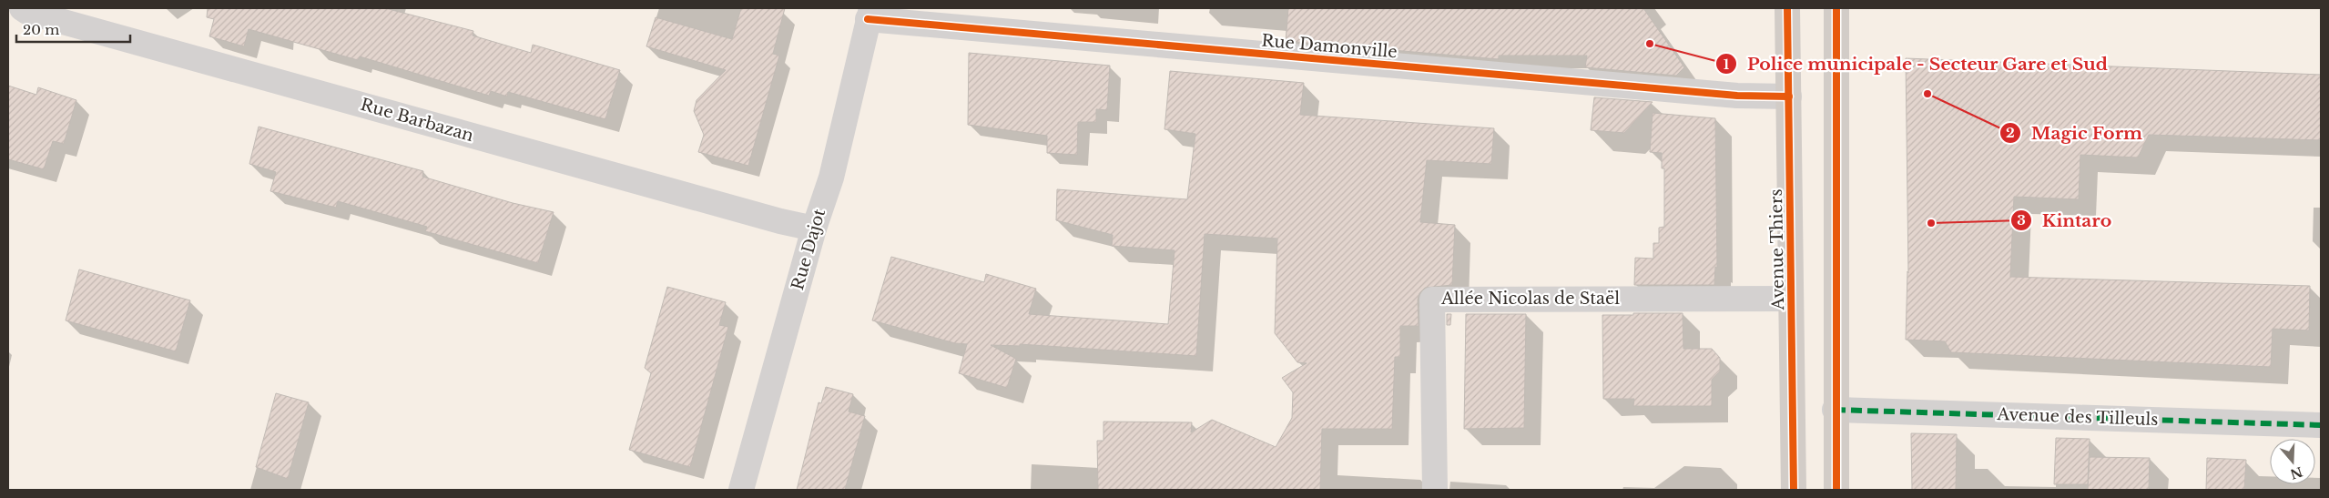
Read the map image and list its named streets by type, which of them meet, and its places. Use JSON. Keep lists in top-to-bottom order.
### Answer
{
  "streets": {
    "main road": ["Avenue Thiers"],
    "street": [
      "Rue Damonville",
      "Rue Barbazan",
      "Rue Dajot",
      "Allée Nicolas de Staël",
      "Avenue des Tilleuls"
    ]
  },
  "crossings": [
    ["Rue Damonville", "Rue Dajot"],
    ["Rue Damonville", "Avenue Thiers"],
    ["Rue Barbazan", "Rue Dajot"],
    ["Avenue Thiers", "Allée Nicolas de Staël"]
  ],
  "places": ["Police municipale - Secteur Gare et Sud", "Magic Form", "Kintaro"],
  "scale_bar": "20 m",
  "north": "bottom"
}
